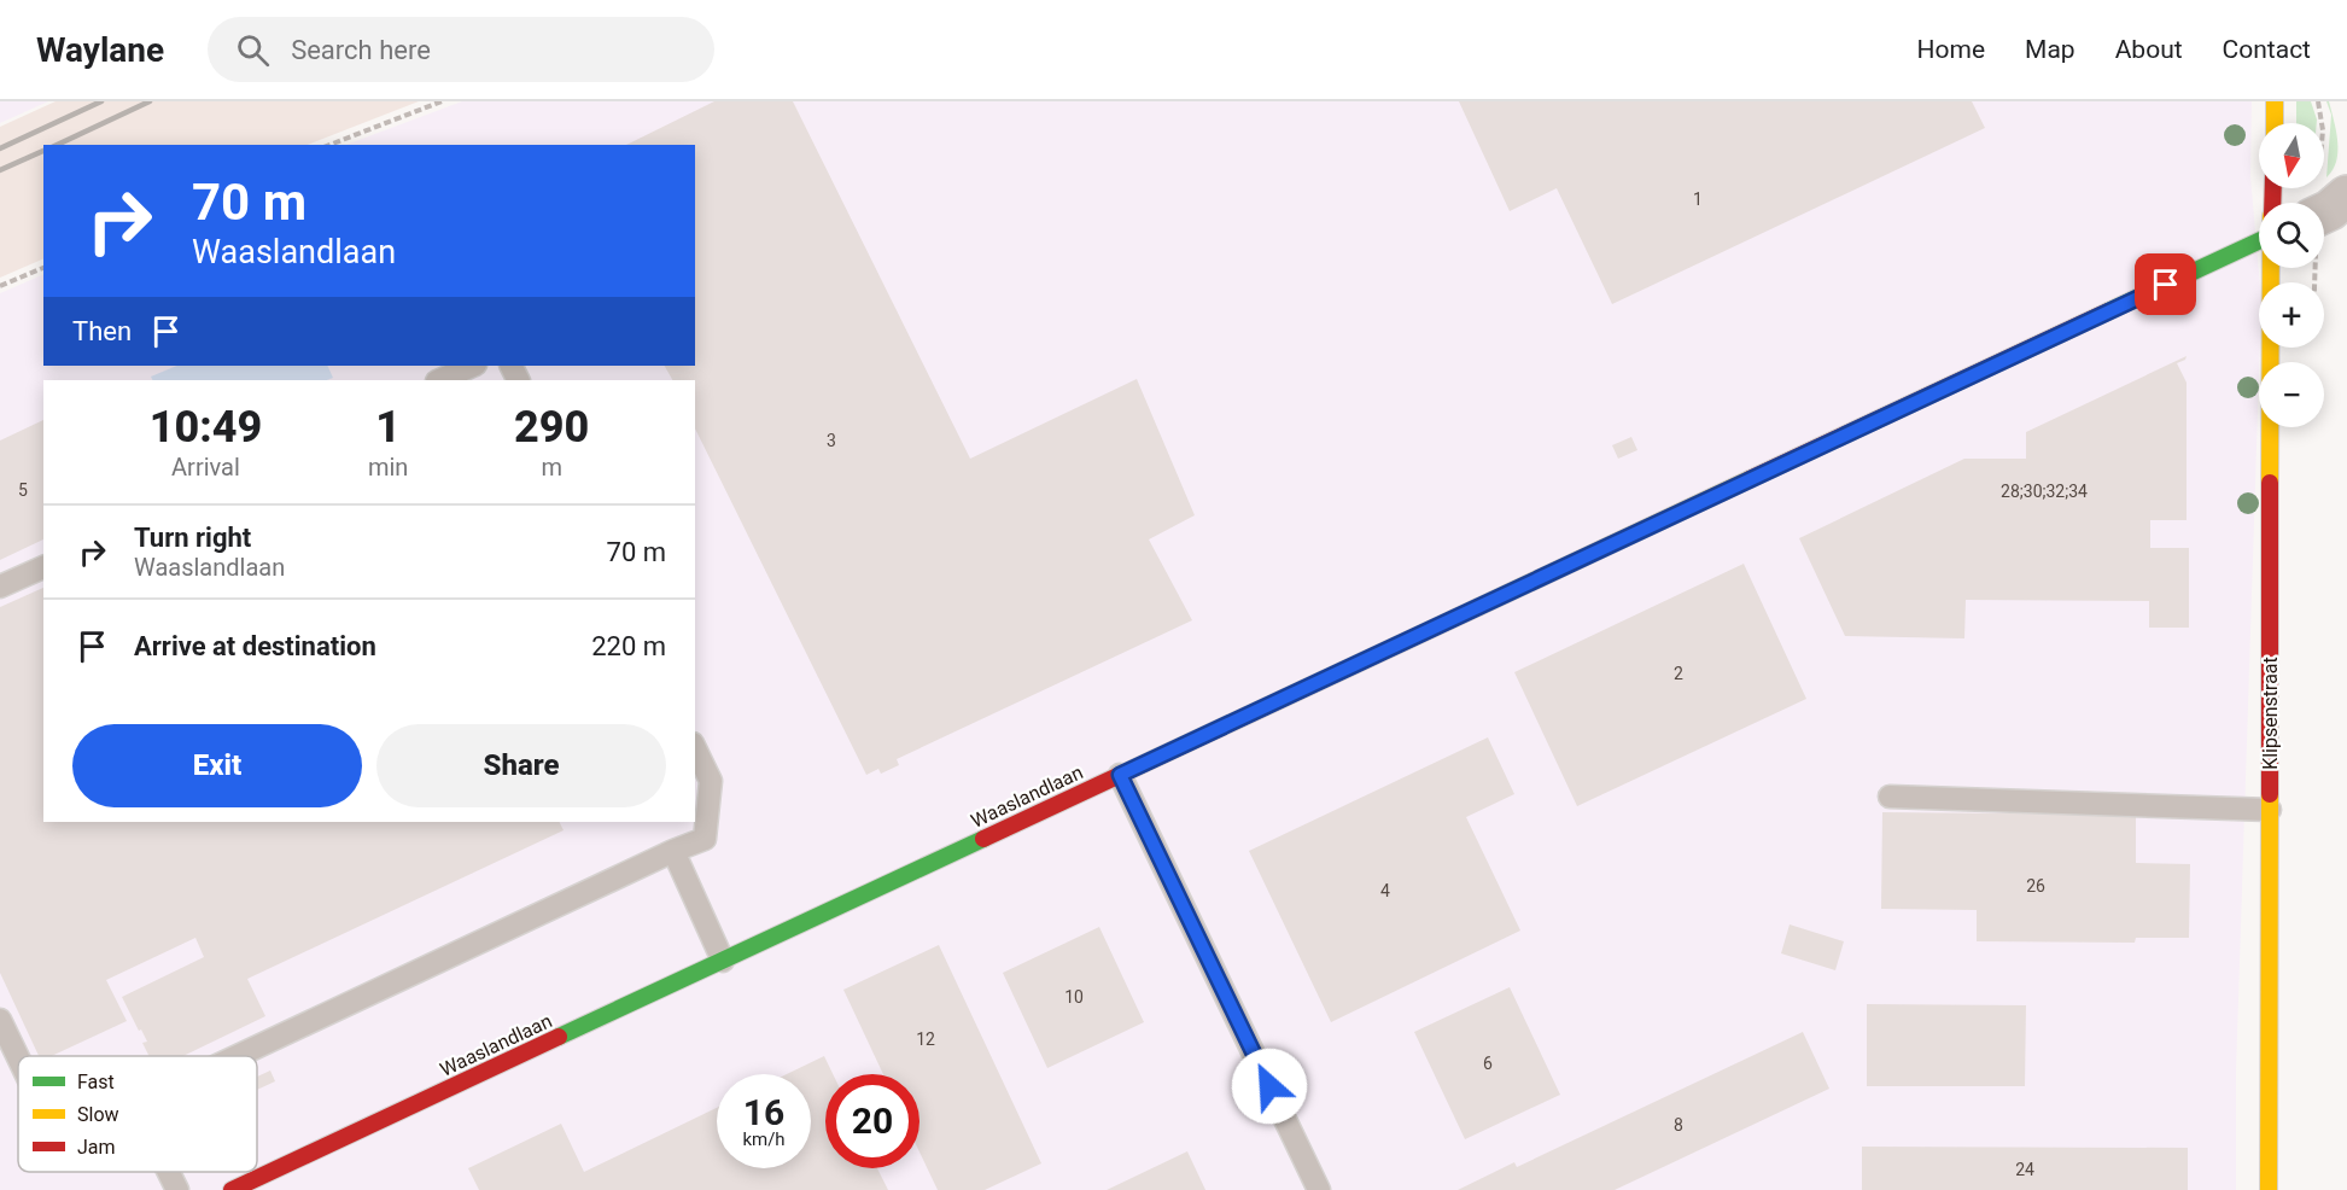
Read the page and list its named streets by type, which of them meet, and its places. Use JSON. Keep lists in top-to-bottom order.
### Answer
{
  "streets": {
    "street": ["Klipsenstraat", "Waaslandlaan"]
  },
  "house_numbers": [
    "1",
    "3",
    "5",
    "28;30;32;34",
    "2",
    "26",
    "4",
    "10",
    "12",
    "6",
    "8",
    "24"
  ],
  "legend": ["Fast", "Slow", "Jam"],
  "north": "bottom",
  "page": {
    "header": "Waylane",
    "search": "Search here",
    "nav": [
      "Home",
      "Map",
      "About",
      "Contact"
    ],
    "map_buttons": ["+", "−"],
    "turn": ["70 m", "Waaslandlaan"],
    "then": "Then",
    "eta": [
      "10:49",
      "Arrival",
      "1",
      "min",
      "290",
      "m"
    ],
    "list": [
      {
        "name": "Turn right",
        "note": "Waaslandlaan",
        "value": "70 m"
      },
      {
        "name": "Arrive at destination",
        "value": "220 m"
      }
    ],
    "buttons": ["Exit", "Share"],
    "speed": "16 km/h",
    "limit": "20"
  }
}
